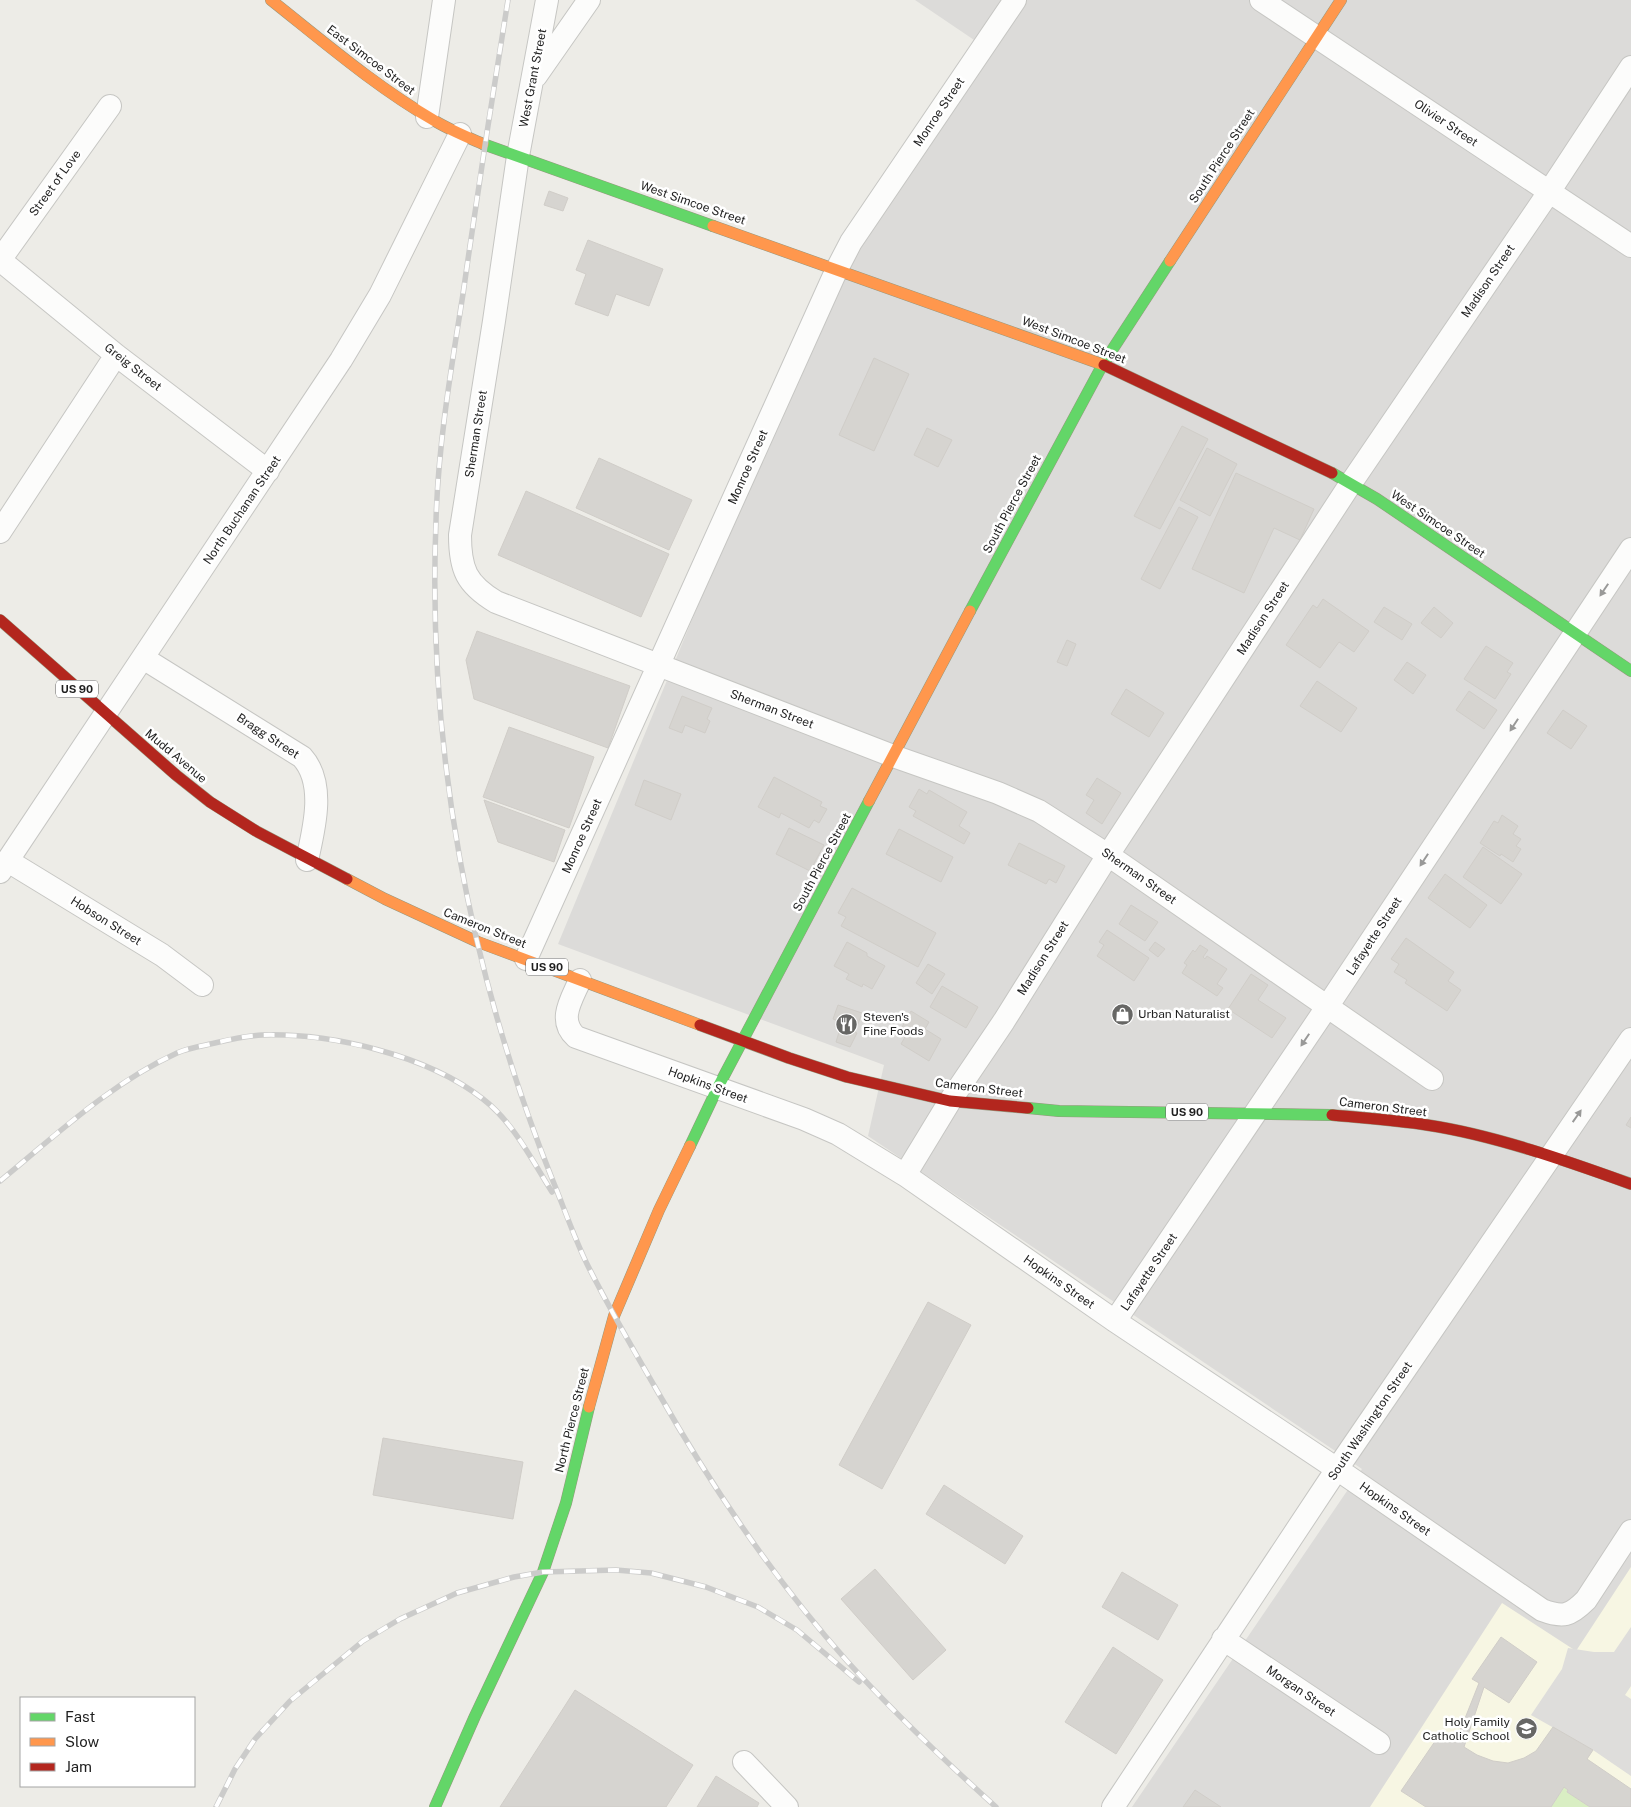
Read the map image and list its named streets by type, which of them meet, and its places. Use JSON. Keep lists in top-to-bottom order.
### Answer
{
  "streets": {
    "street": [
      "East Simcoe Street",
      "West Grant Street",
      "Monroe Street",
      "Olivier Street",
      "South Pierce Street",
      "Street of Love",
      "West Simcoe Street",
      "Madison Street",
      "Greig Street",
      "Sherman Street",
      "North Buchanan Street",
      "US 90",
      "Bragg Street",
      "Mudd Avenue",
      "Hobson Street",
      "Cameron Street",
      "Lafayette Street",
      "Hopkins Street",
      "North Pierce Street",
      "South Washington Street",
      "Morgan Street"
    ]
  },
  "crossings": [
    ["East Simcoe Street", "West Simcoe Street"],
    ["East Simcoe Street", "North Buchanan Street"],
    ["West Grant Street", "West Simcoe Street"],
    ["West Grant Street", "Sherman Street"],
    ["Monroe Street", "West Simcoe Street"],
    ["Monroe Street", "Sherman Street"],
    ["Monroe Street", "Cameron Street"],
    ["Olivier Street", "South Pierce Street"],
    ["Olivier Street", "Madison Street"],
    ["South Pierce Street", "West Simcoe Street"],
    ["South Pierce Street", "Sherman Street"],
    ["South Pierce Street", "Cameron Street"],
    ["South Pierce Street", "North Pierce Street"],
    ["Street of Love", "Greig Street"],
    ["West Simcoe Street", "Madison Street"],
    ["West Simcoe Street", "Sherman Street"],
    ["West Simcoe Street", "North Buchanan Street"],
    ["West Simcoe Street", "Lafayette Street"],
    ["Madison Street", "Sherman Street"],
    ["Madison Street", "Cameron Street"],
    ["Madison Street", "Hopkins Street"],
    ["Greig Street", "North Buchanan Street"],
    ["Sherman Street", "Lafayette Street"],
    ["North Buchanan Street", "Bragg Street"],
    ["North Buchanan Street", "Mudd Avenue"],
    ["North Buchanan Street", "Hobson Street"],
    ["Bragg Street", "Mudd Avenue"],
    ["Mudd Avenue", "Cameron Street"],
    ["Cameron Street", "Lafayette Street"],
    ["Cameron Street", "Hopkins Street"],
    ["Cameron Street", "North Pierce Street"],
    ["Cameron Street", "South Washington Street"],
    ["Lafayette Street", "Hopkins Street"],
    ["Hopkins Street", "North Pierce Street"],
    ["Hopkins Street", "South Washington Street"],
    ["South Washington Street", "Morgan Street"]
  ],
  "one_way": ["Lafayette Street"],
  "places": {
    "shop": ["Urban Naturalist"],
    "restaurant": ["Steven's Fine Foods"],
    "school or university": ["Holy Family Catholic School"]
  },
  "legend": ["Fast", "Slow", "Jam"]
}
